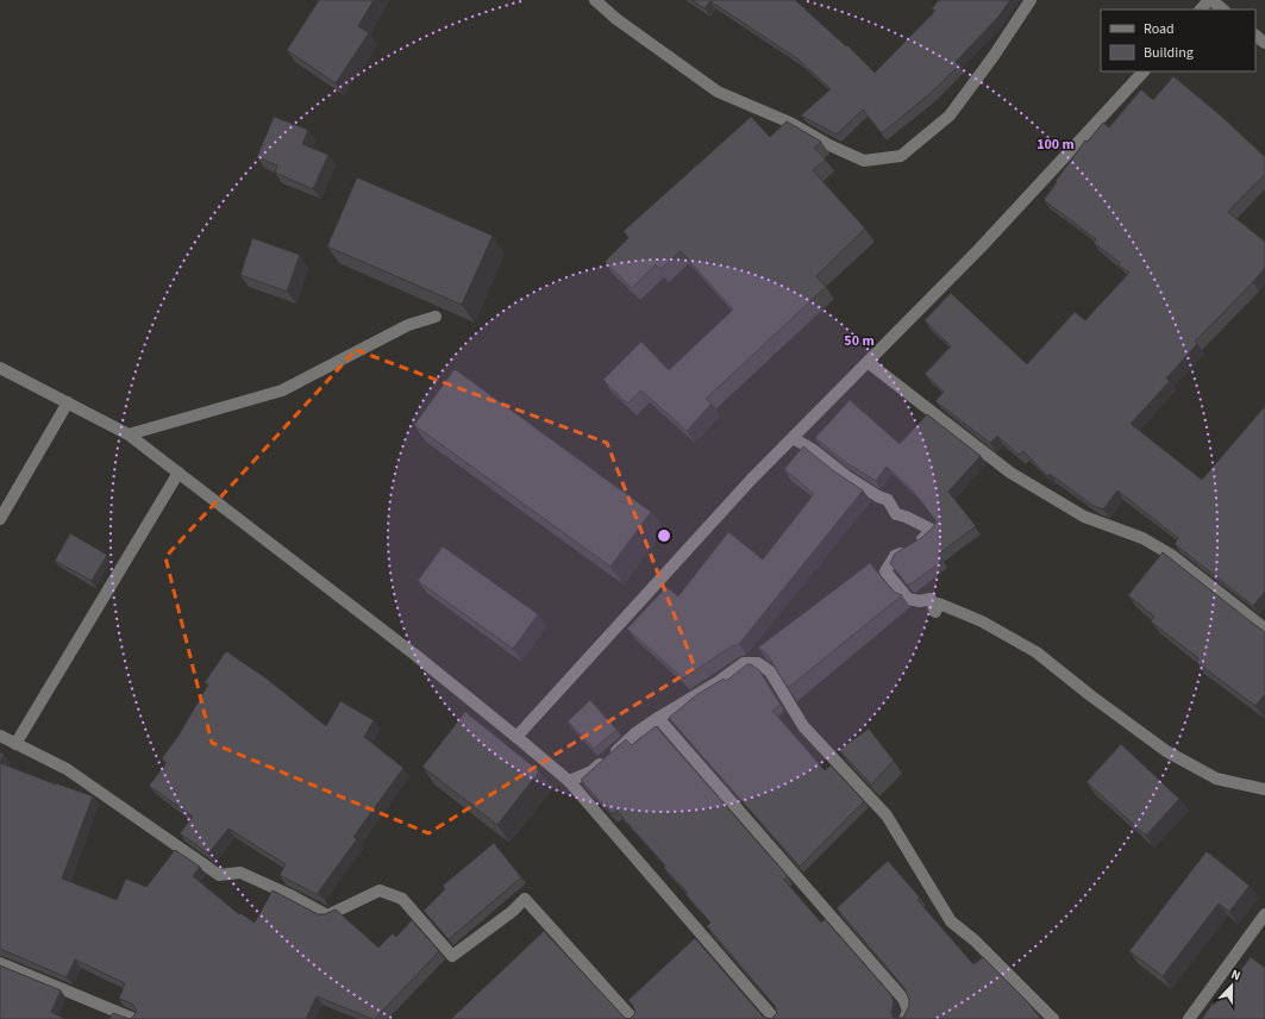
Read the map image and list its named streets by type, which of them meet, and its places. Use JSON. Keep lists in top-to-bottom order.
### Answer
{
  "legend": ["Road", "Building"],
  "north": "top",
  "rings": ["100 m", "50 m"]
}
